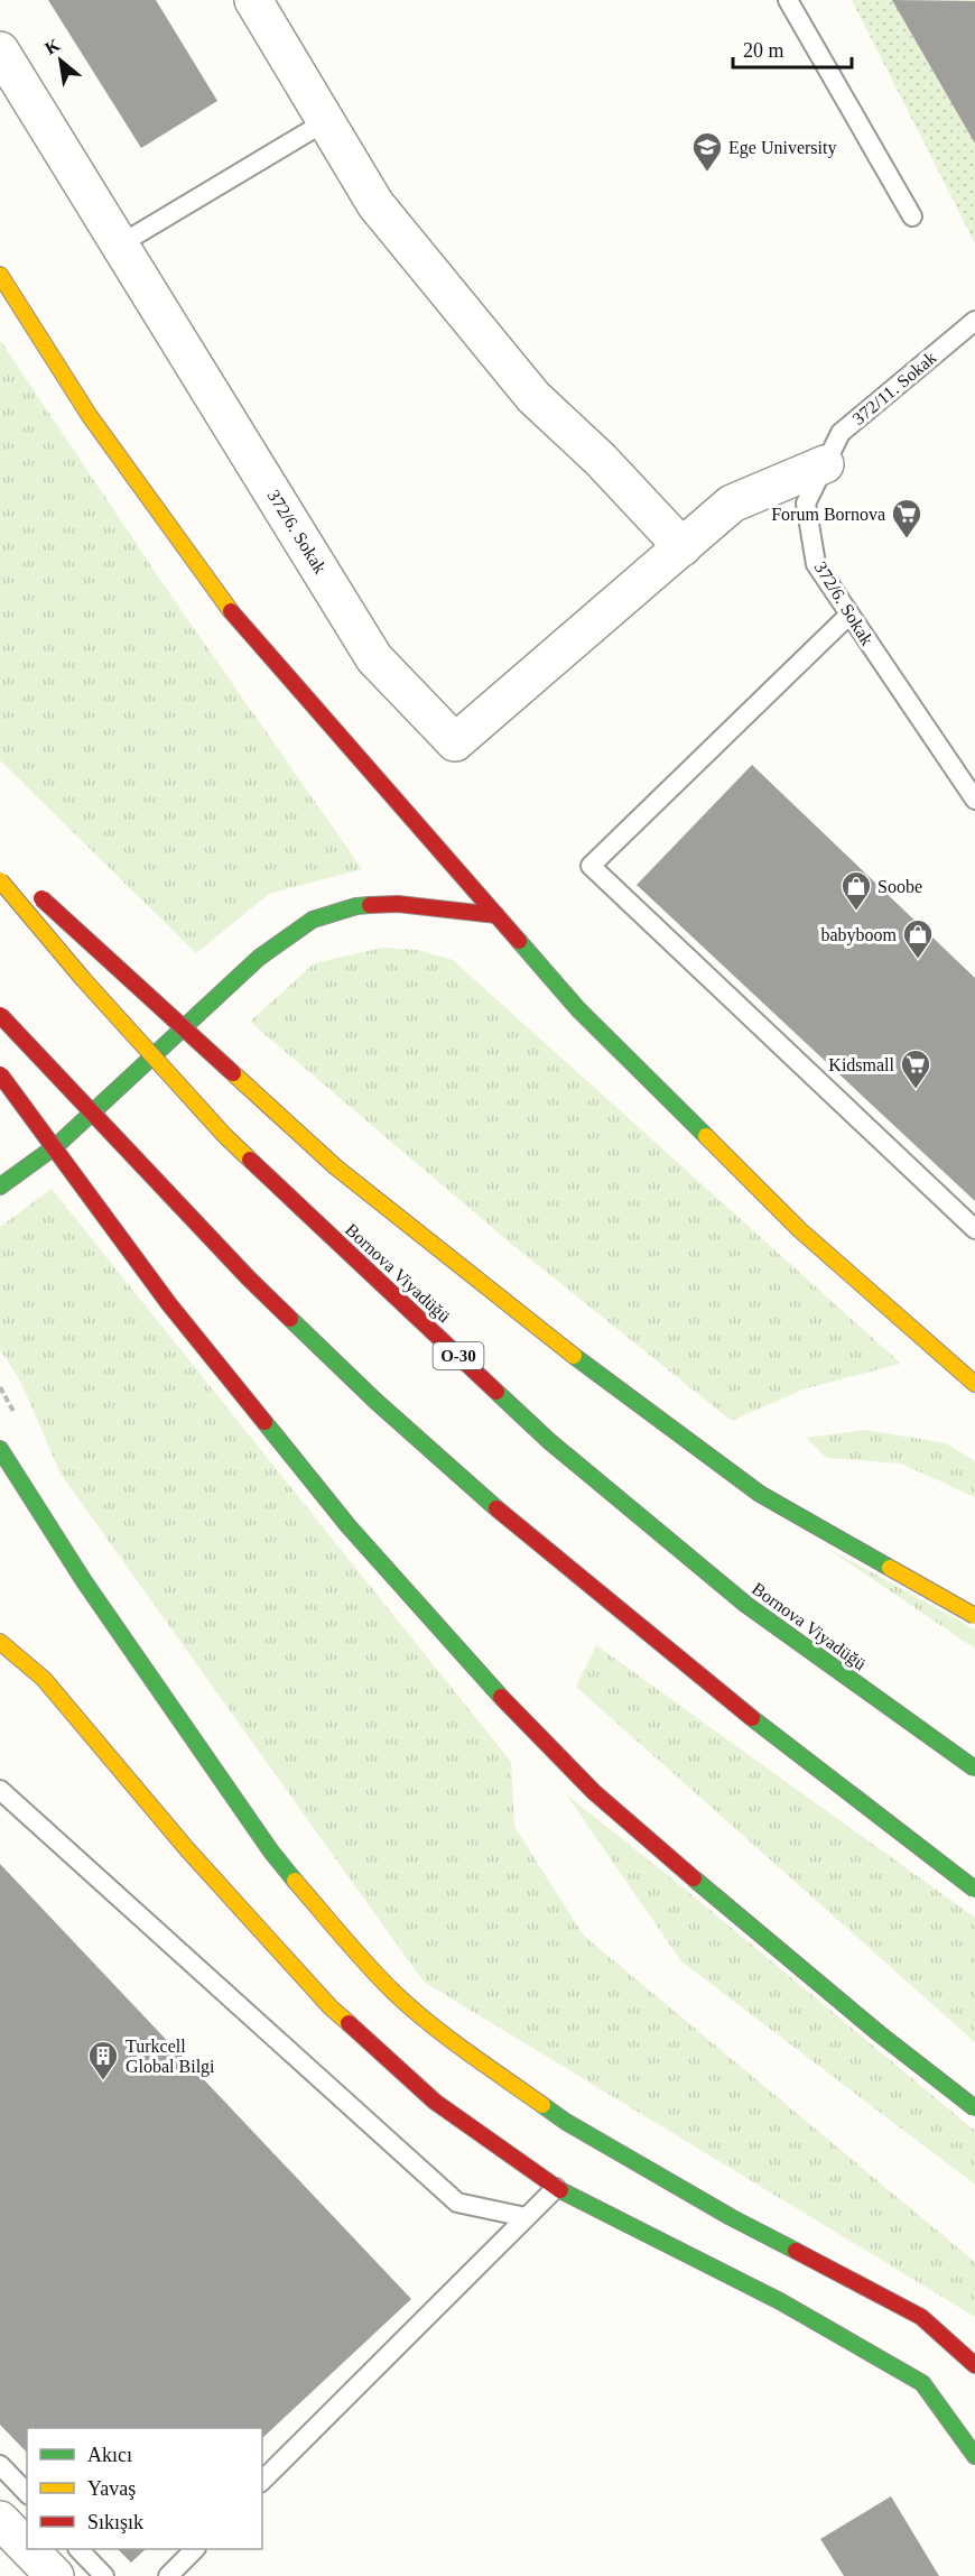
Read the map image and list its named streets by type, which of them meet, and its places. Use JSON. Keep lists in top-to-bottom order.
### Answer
{
  "streets": {
    "main road": ["Bornova Viyadüğü", "O-30"],
    "street": ["372/6. Sokak"],
    "lane": ["372/11. Sokak"]
  },
  "crossings": [
    ["372/11. Sokak", "372/6. Sokak"]
  ],
  "places": {
    "school or university": ["Ege University"],
    "supermarket": ["Forum Bornova", "Kidsmall"],
    "shop": ["Soobe", "babyboom"],
    "building": ["Turkcell Global Bilgi"]
  },
  "legend": ["Akıcı", "Yavaş", "Sıkışık"],
  "scale_bar": "20 m",
  "north": "top left"
}
